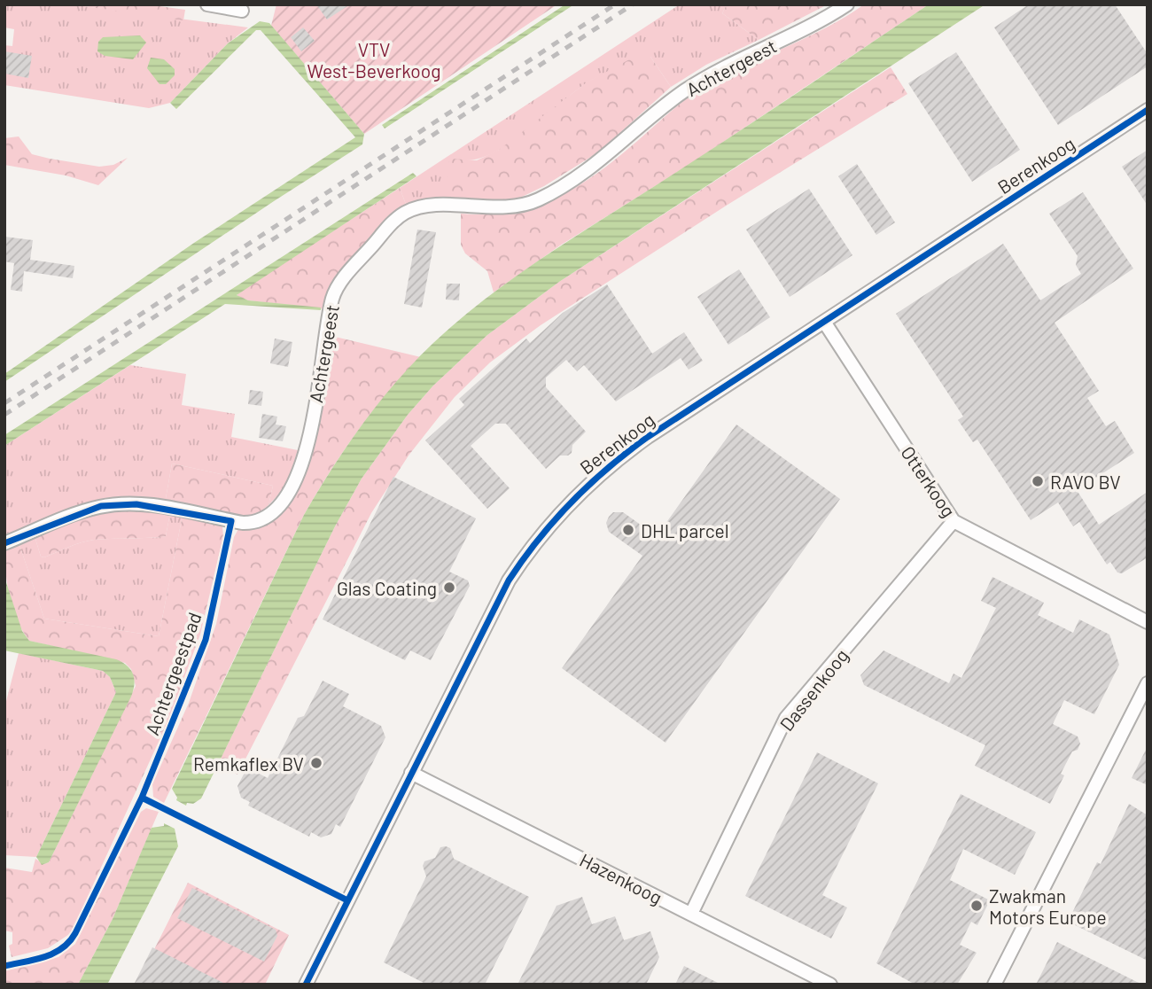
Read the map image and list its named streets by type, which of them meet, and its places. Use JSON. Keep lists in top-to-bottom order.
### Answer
{
  "streets": {
    "street": [
      "Achtergeest",
      "Berenkoog",
      "Otterkoog",
      "Dassenkoog",
      "Hazenkoog"
    ],
    "cycle path": ["Achtergeestpad"]
  },
  "crossings": [
    ["Berenkoog", "Otterkoog"],
    ["Berenkoog", "Hazenkoog"],
    ["Otterkoog", "Dassenkoog"],
    ["Dassenkoog", "Hazenkoog"]
  ],
  "parks": ["VTV West-Beverkoog"],
  "places": [
    "RAVO BV",
    "DHL parcel",
    "Glas Coating",
    "Remkaflex BV",
    "Zwakman Motors Europe"
  ]
}
